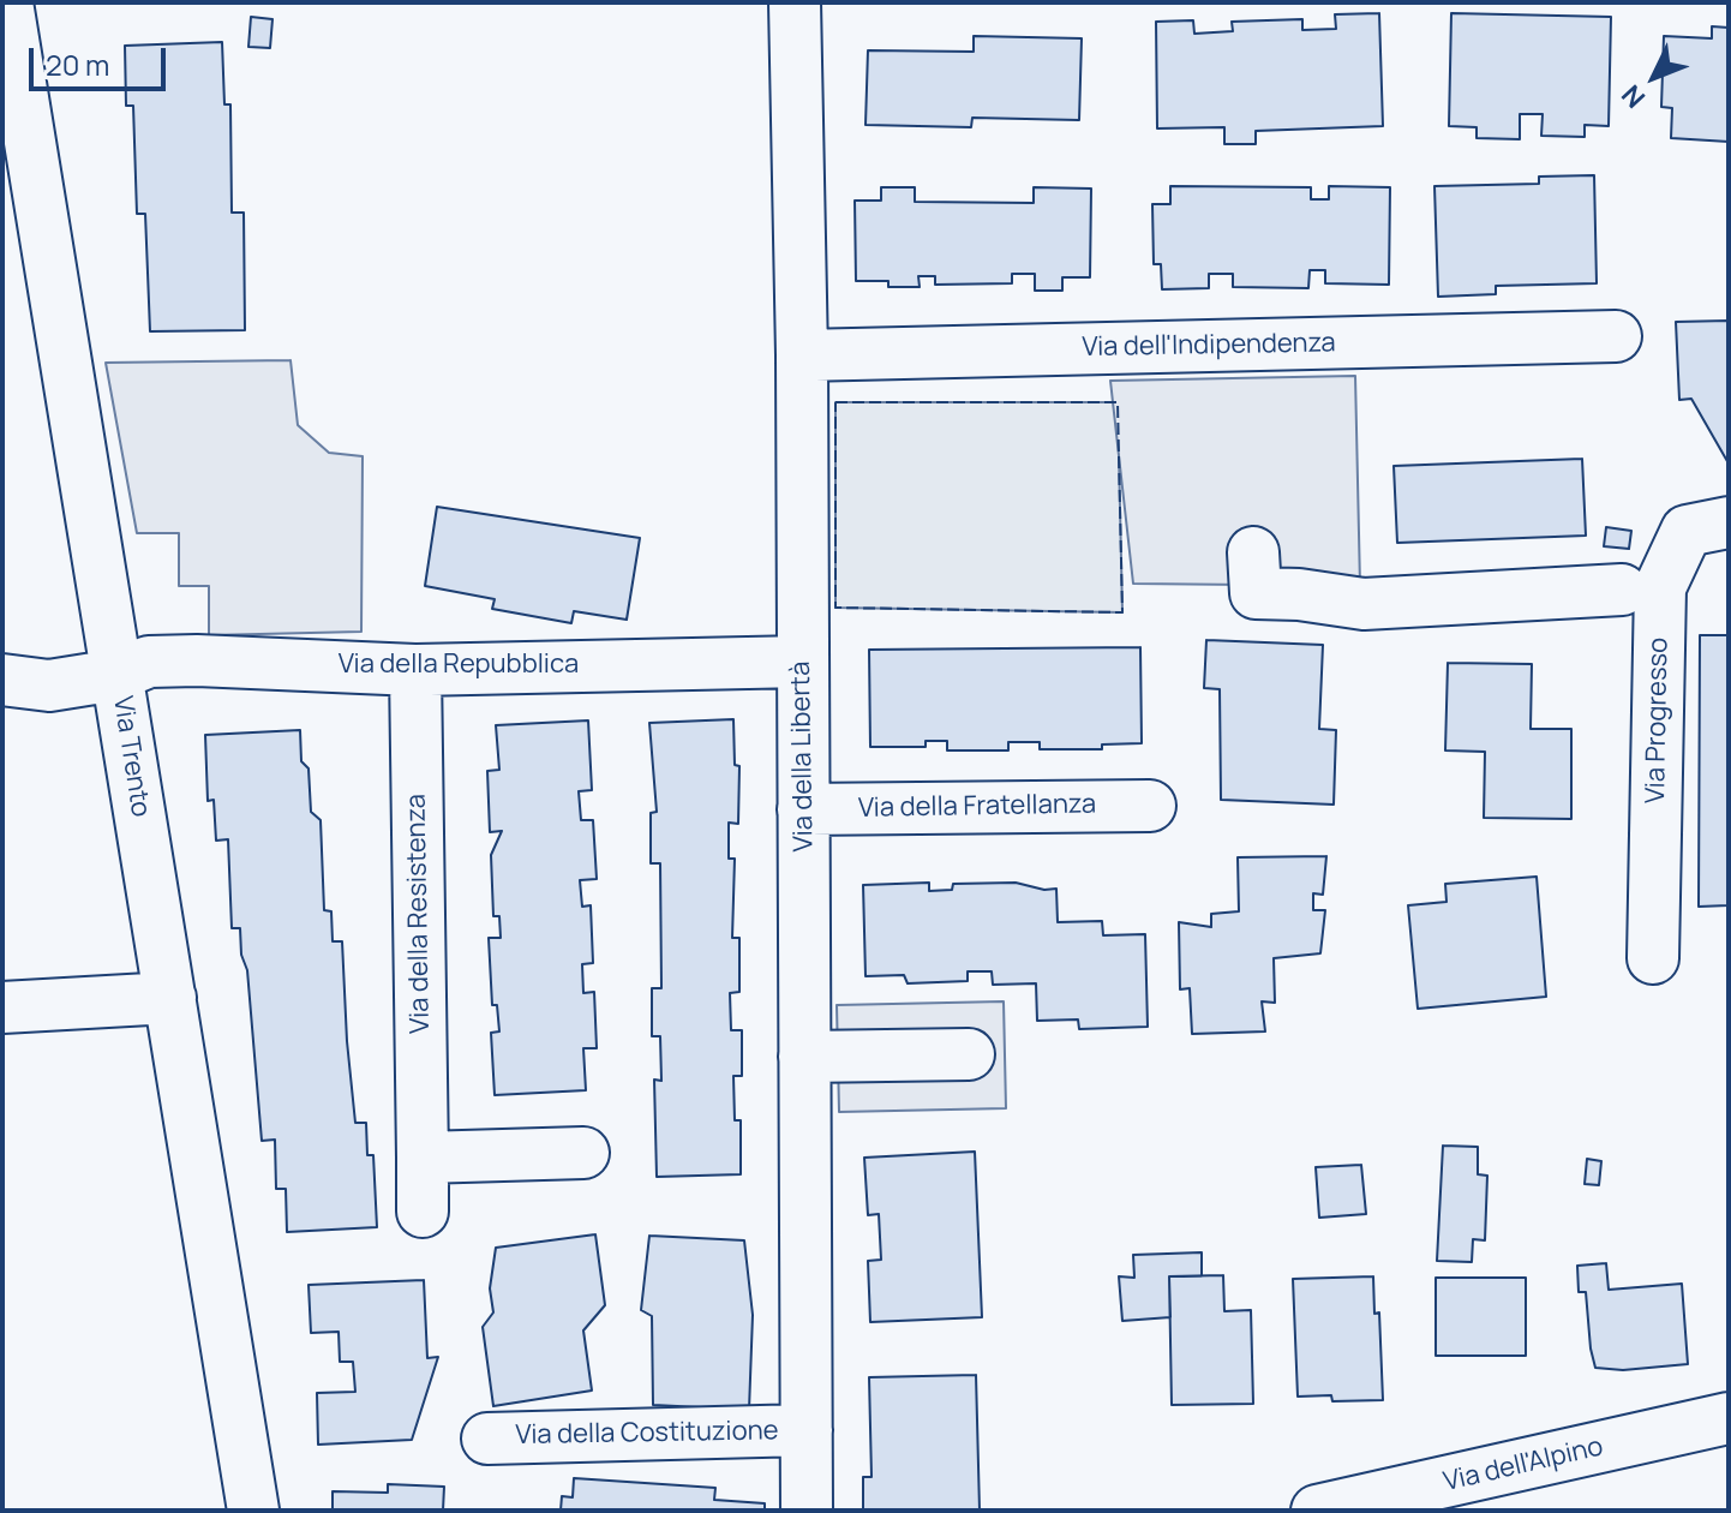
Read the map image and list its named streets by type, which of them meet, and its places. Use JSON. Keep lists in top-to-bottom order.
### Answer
{
  "streets": {
    "street": [
      "Via dell'Indipendenza",
      "Via della Repubblica",
      "Via Progresso",
      "Via Trento",
      "Via della Libertà",
      "Via della Fratellanza",
      "Via della Resistenza",
      "Via della Costituzione",
      "Via dell'Alpino"
    ]
  },
  "crossings": [
    ["Via dell'Indipendenza", "Via della Libertà"],
    ["Via della Repubblica", "Via Trento"],
    ["Via della Repubblica", "Via della Libertà"],
    ["Via della Repubblica", "Via della Resistenza"],
    ["Via della Libertà", "Via della Fratellanza"],
    ["Via della Libertà", "Via della Costituzione"]
  ],
  "scale_bar": "20 m",
  "north": "bottom left"
}
